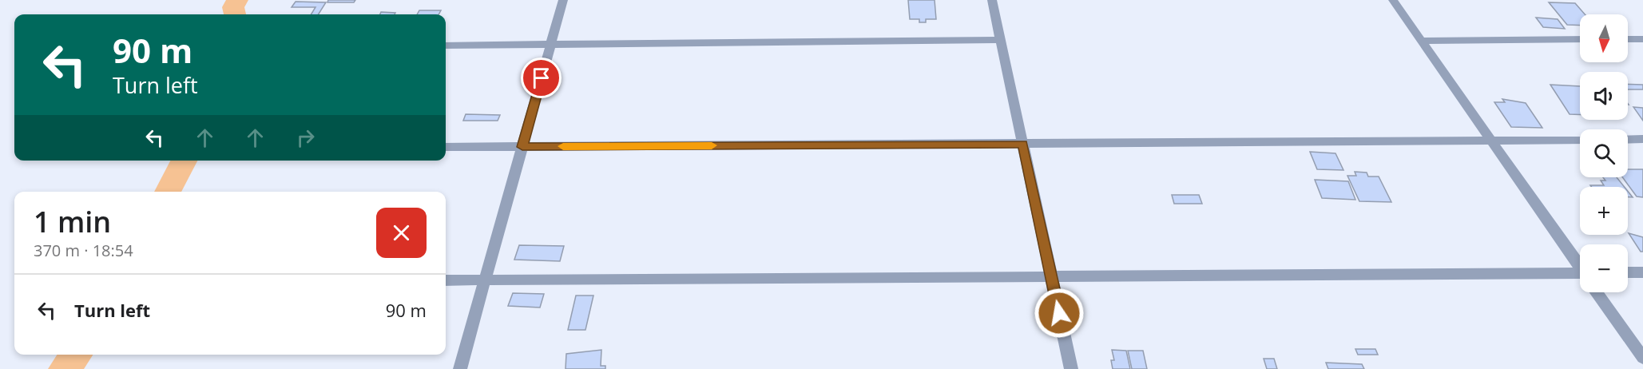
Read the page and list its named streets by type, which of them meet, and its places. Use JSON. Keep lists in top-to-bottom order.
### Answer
{
  "north": "bottom",
  "page": {
    "map_buttons": ["+", "−"],
    "turn": ["90 m", "Turn left"],
    "heading": ["1 min", "370 m · 18:54"],
    "list": [
      {
        "name": "Turn left",
        "value": "90 m"
      }
    ]
  }
}
